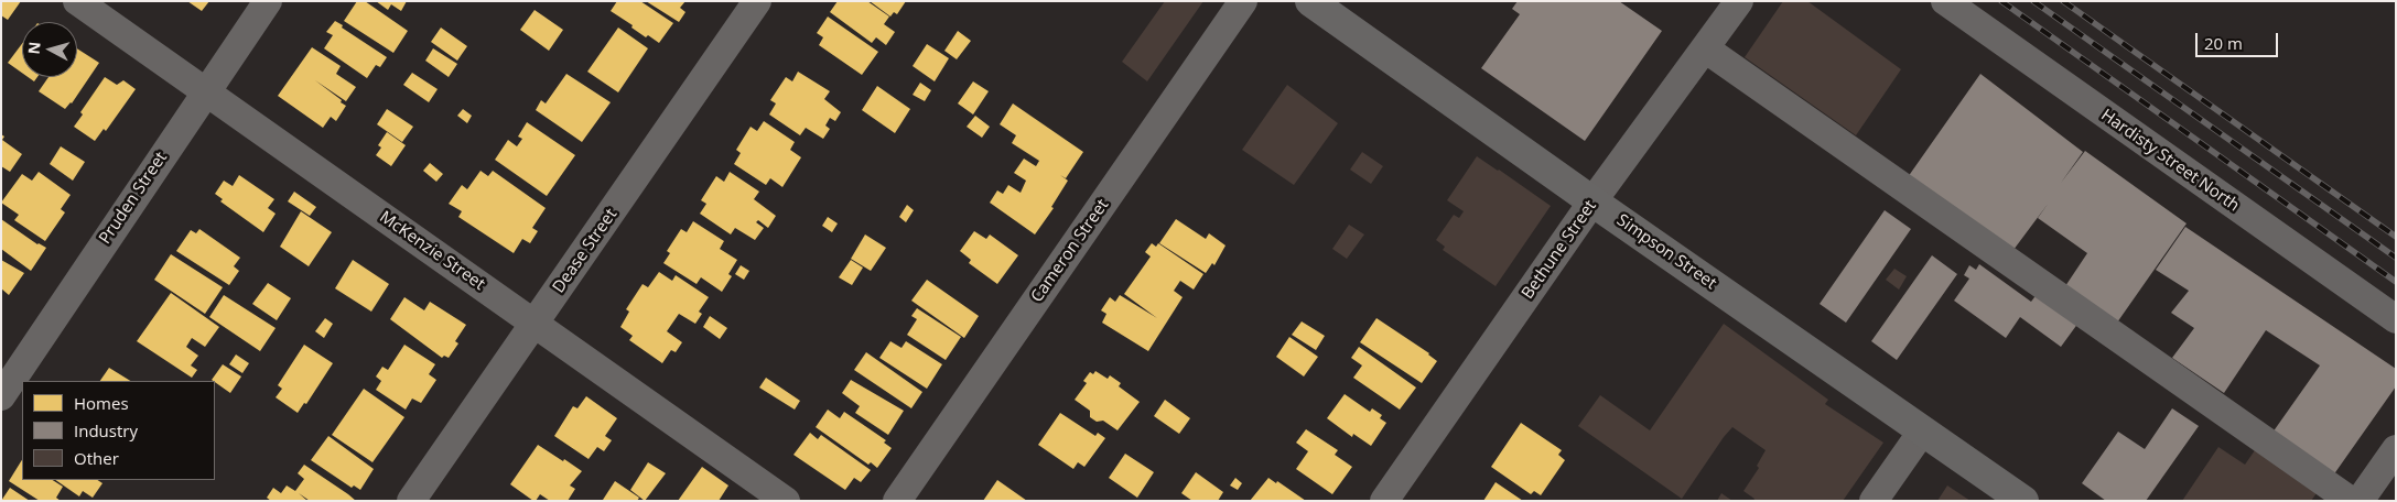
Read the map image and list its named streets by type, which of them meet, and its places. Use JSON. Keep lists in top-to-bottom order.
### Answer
{
  "streets": {
    "main road": ["Simpson Street"],
    "street": [
      "Hardisty Street North",
      "Pruden Street",
      "Bethune Street",
      "McKenzie Street",
      "Dease Street",
      "Cameron Street"
    ]
  },
  "crossings": [
    ["Pruden Street", "McKenzie Street"],
    ["Bethune Street", "Simpson Street"],
    ["McKenzie Street", "Dease Street"]
  ],
  "legend": ["Homes", "Industry", "Other"],
  "scale_bar": "20 m",
  "north": "left"
}
